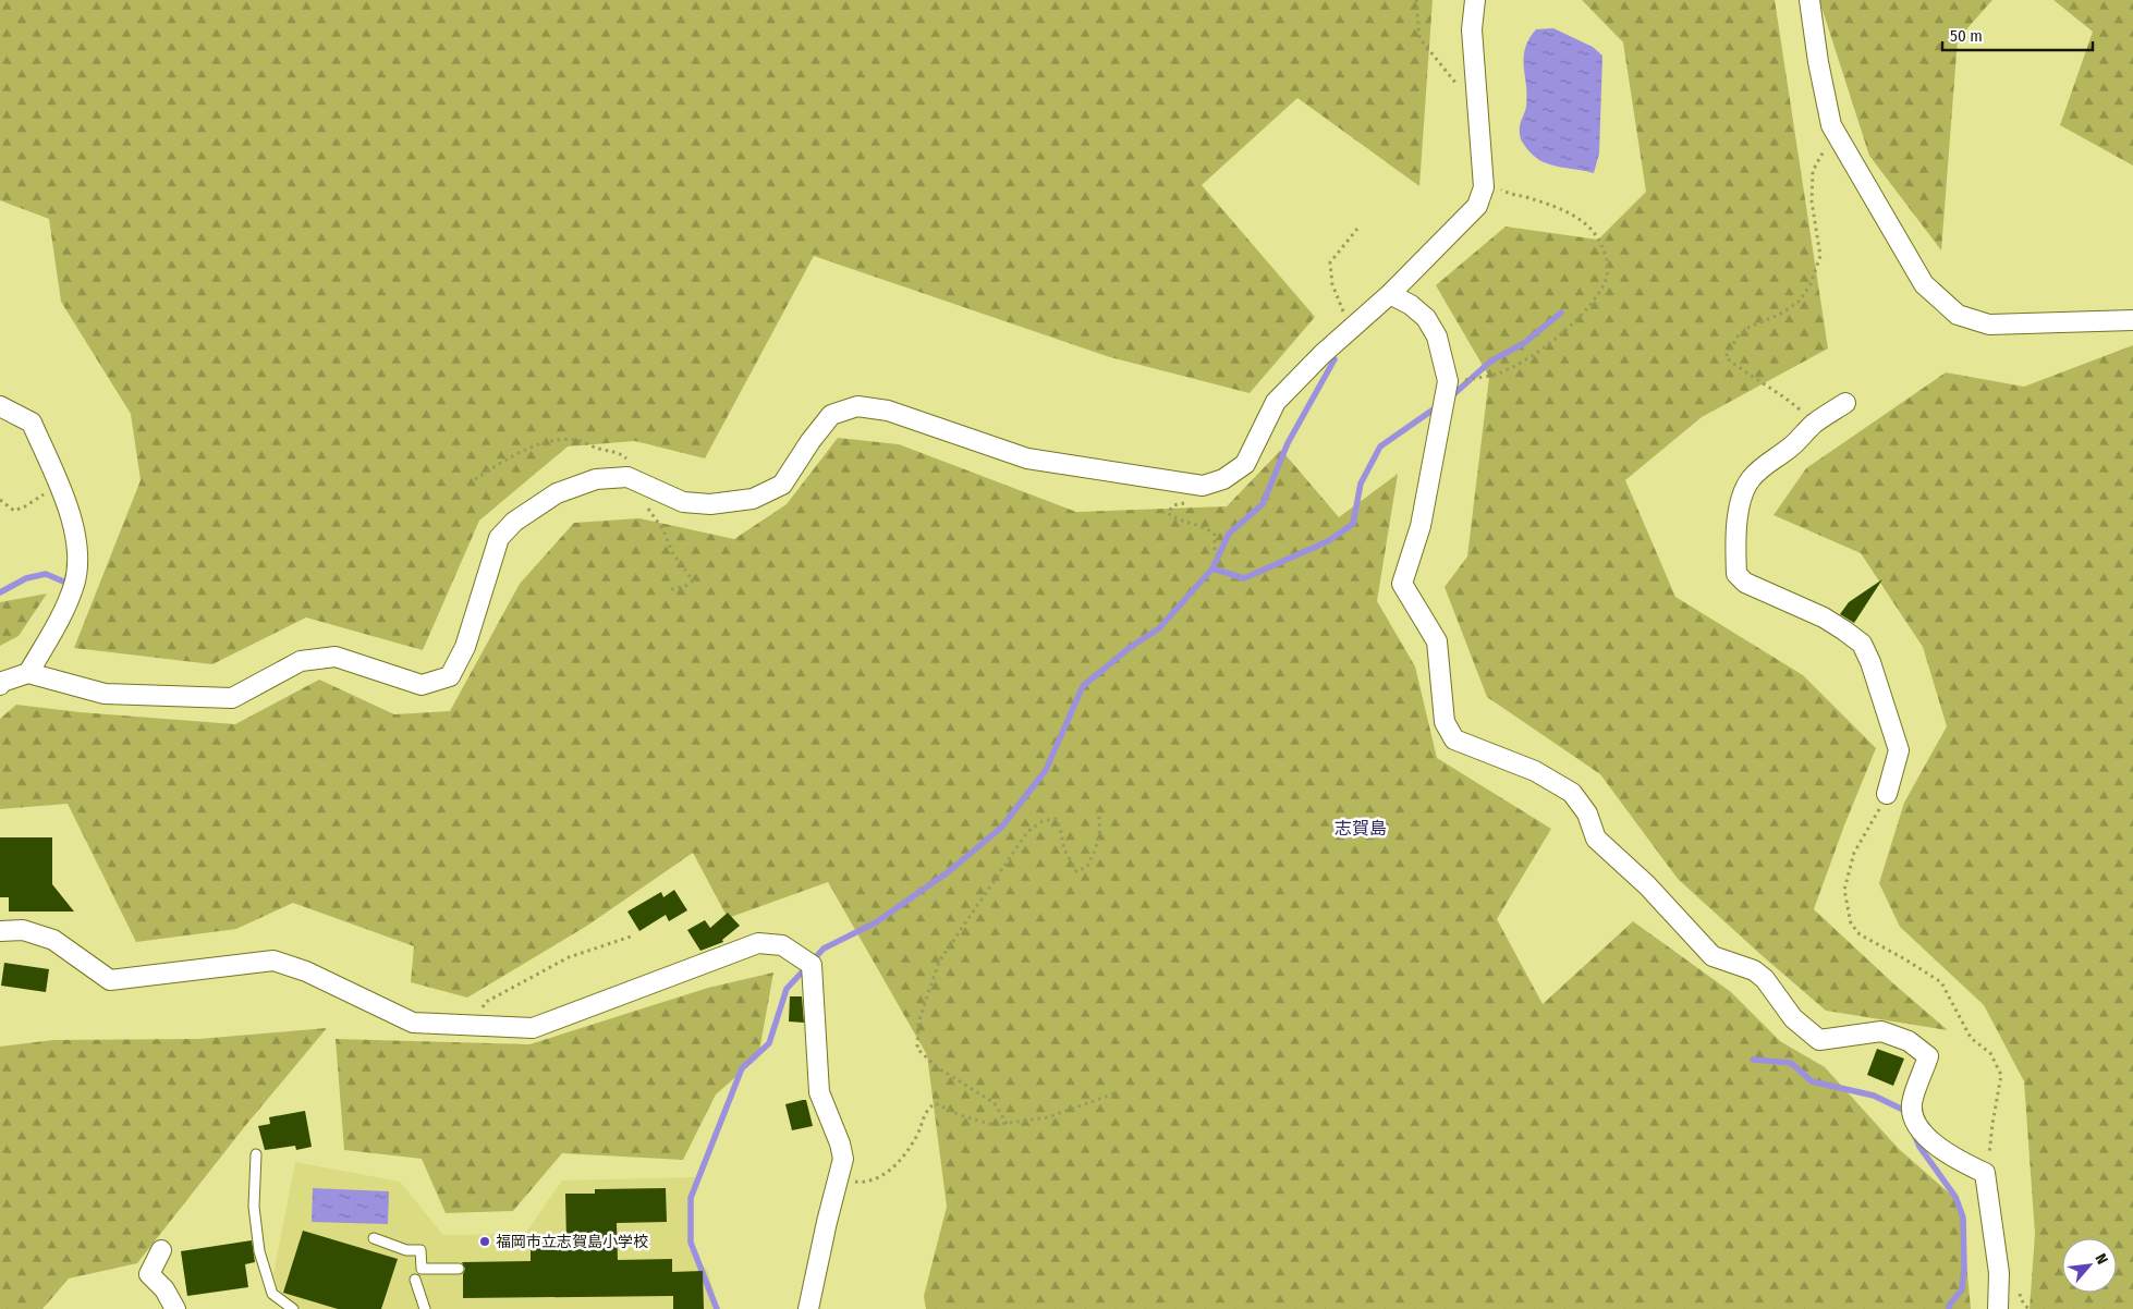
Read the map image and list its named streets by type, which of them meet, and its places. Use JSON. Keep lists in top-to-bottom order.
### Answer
{
  "districts": ["志賀島"],
  "places": ["福岡市立志賀島小学校"],
  "scale_bar": "50 m",
  "north": "top right"
}
